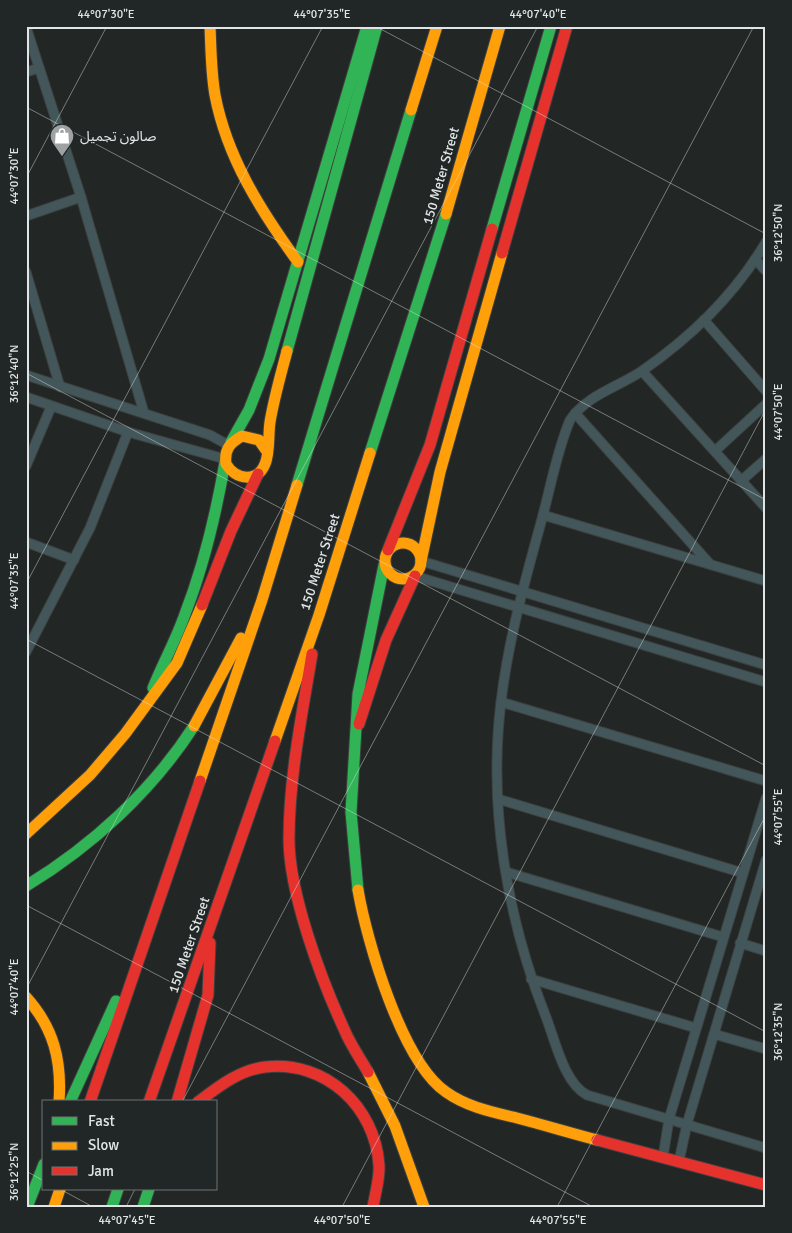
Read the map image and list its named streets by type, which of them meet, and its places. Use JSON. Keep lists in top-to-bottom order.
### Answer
{
  "streets": {
    "main road": ["150 Meter Street"]
  },
  "places": {
    "shop": ["صالون تجميل"]
  },
  "legend": ["Fast", "Slow", "Jam"],
  "coordinates": [
    "44°07'30\"E",
    "44°07'35\"E",
    "44°07'40\"E",
    "36°12'50\"N",
    "36°12'40\"N",
    "44°07'50\"E",
    "44°07'55\"E",
    "36°12'35\"N",
    "36°12'25\"N",
    "44°07'45\"E"
  ]
}
